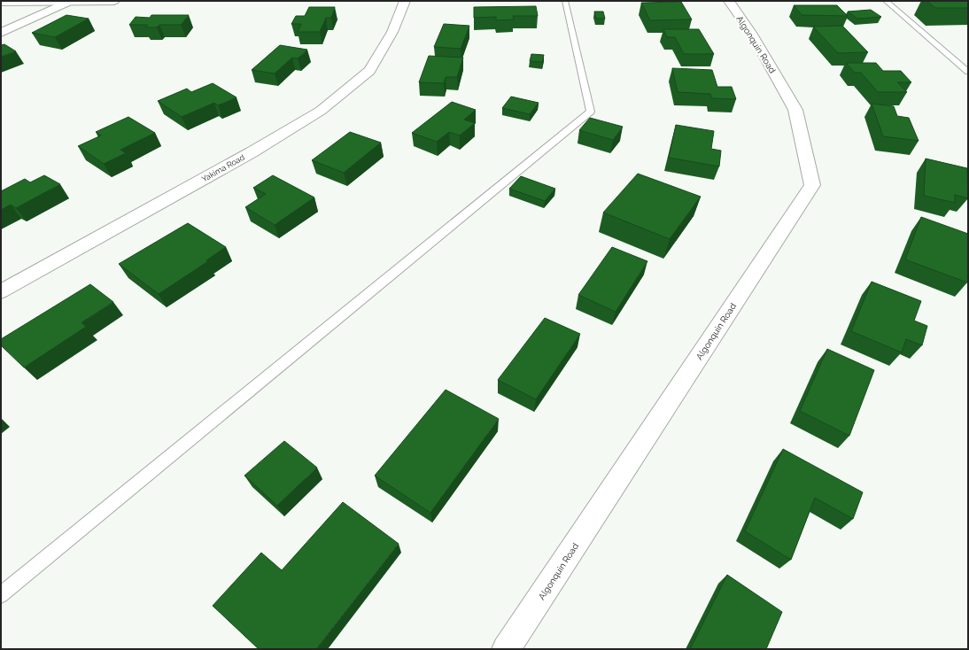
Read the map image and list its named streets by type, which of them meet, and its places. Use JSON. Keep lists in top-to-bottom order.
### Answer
{
  "streets": {
    "street": ["Algonquin Road", "Yakima Road"]
  }
}
